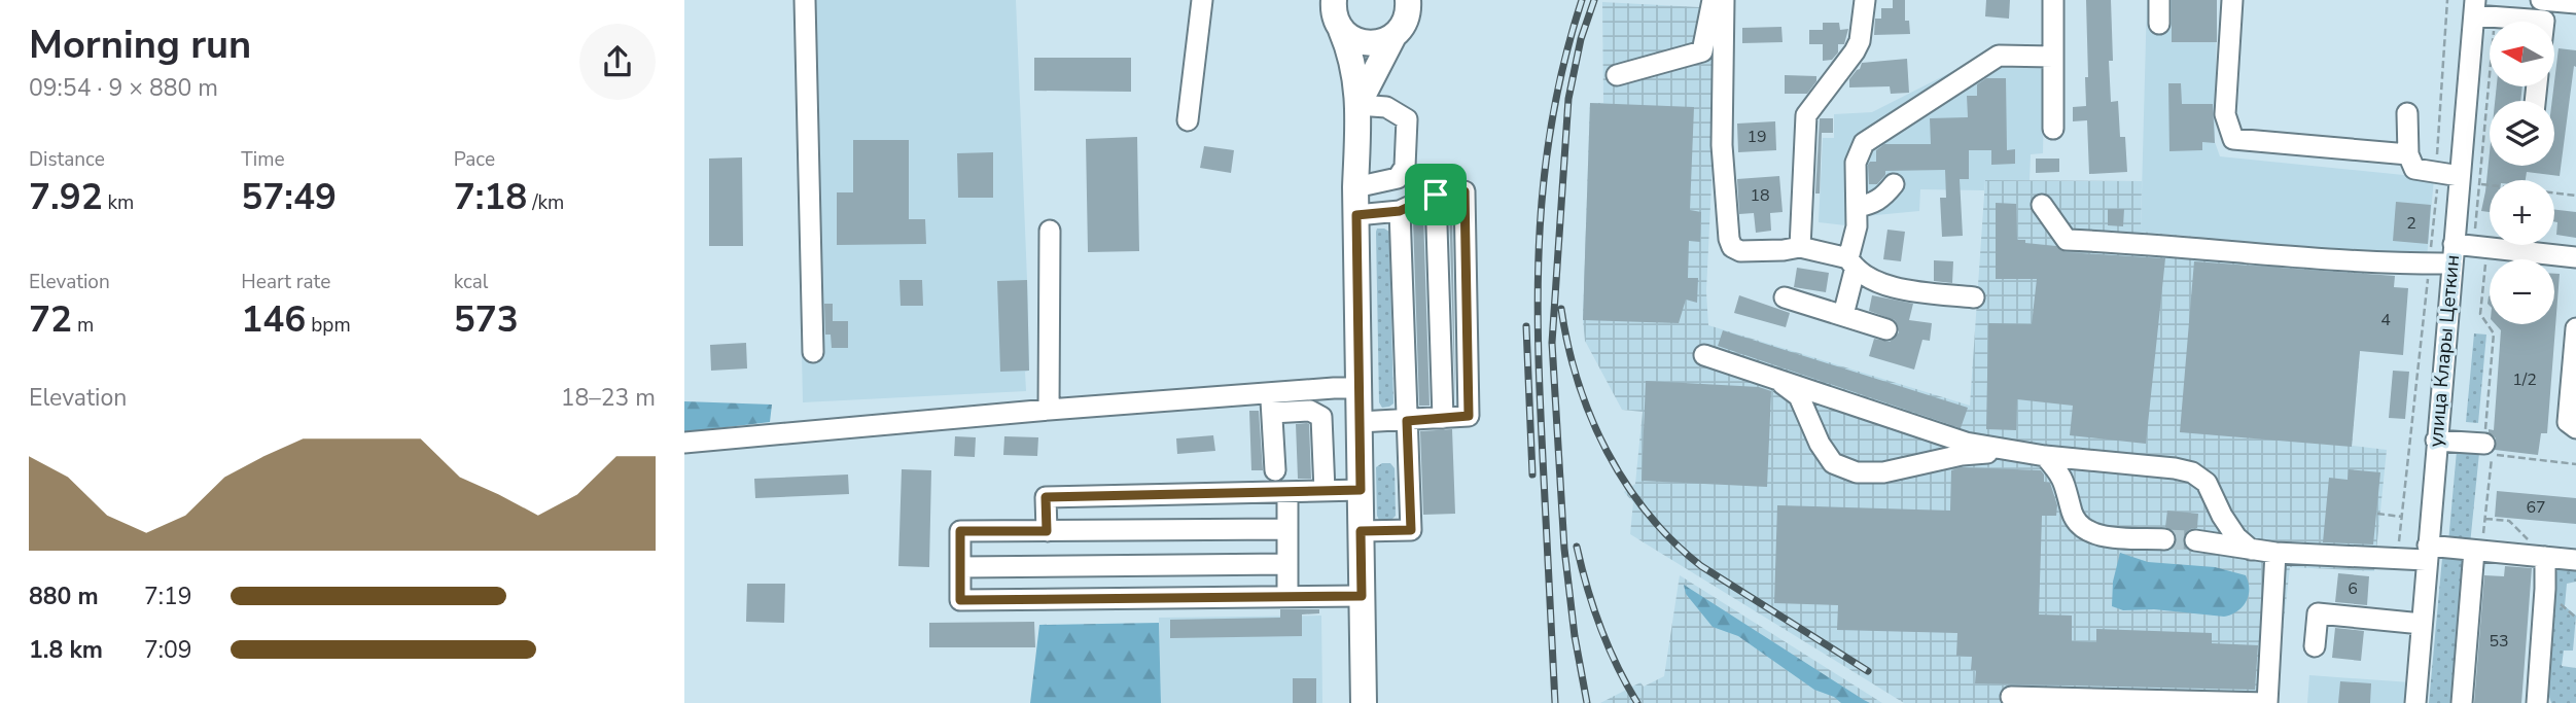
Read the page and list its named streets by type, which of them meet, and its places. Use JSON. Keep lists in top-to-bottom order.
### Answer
{
  "streets": {
    "street": ["улица Клары Цеткин"]
  },
  "house_numbers": [
    "19",
    "18",
    "2",
    "4",
    "1/2",
    "67",
    "6",
    "53"
  ],
  "north": "left",
  "page": {
    "heading": ["Morning run", "09:54 · 9 × 880 m"],
    "map_buttons": ["+", "−"],
    "stats": [
      ["Distance", "7.92 km"],
      ["Time", "57:49"],
      ["Pace", "7:18 /km"],
      ["Elevation", "72 m"],
      ["Heart rate", "146 bpm"],
      ["kcal", "573"]
    ],
    "chart": ["Elevation", "18–23 m"],
    "list": [
      {
        "name": "880 m",
        "note": "7:19"
      },
      {
        "name": "1.8 km",
        "note": "7:09"
      }
    ]
  }
}
